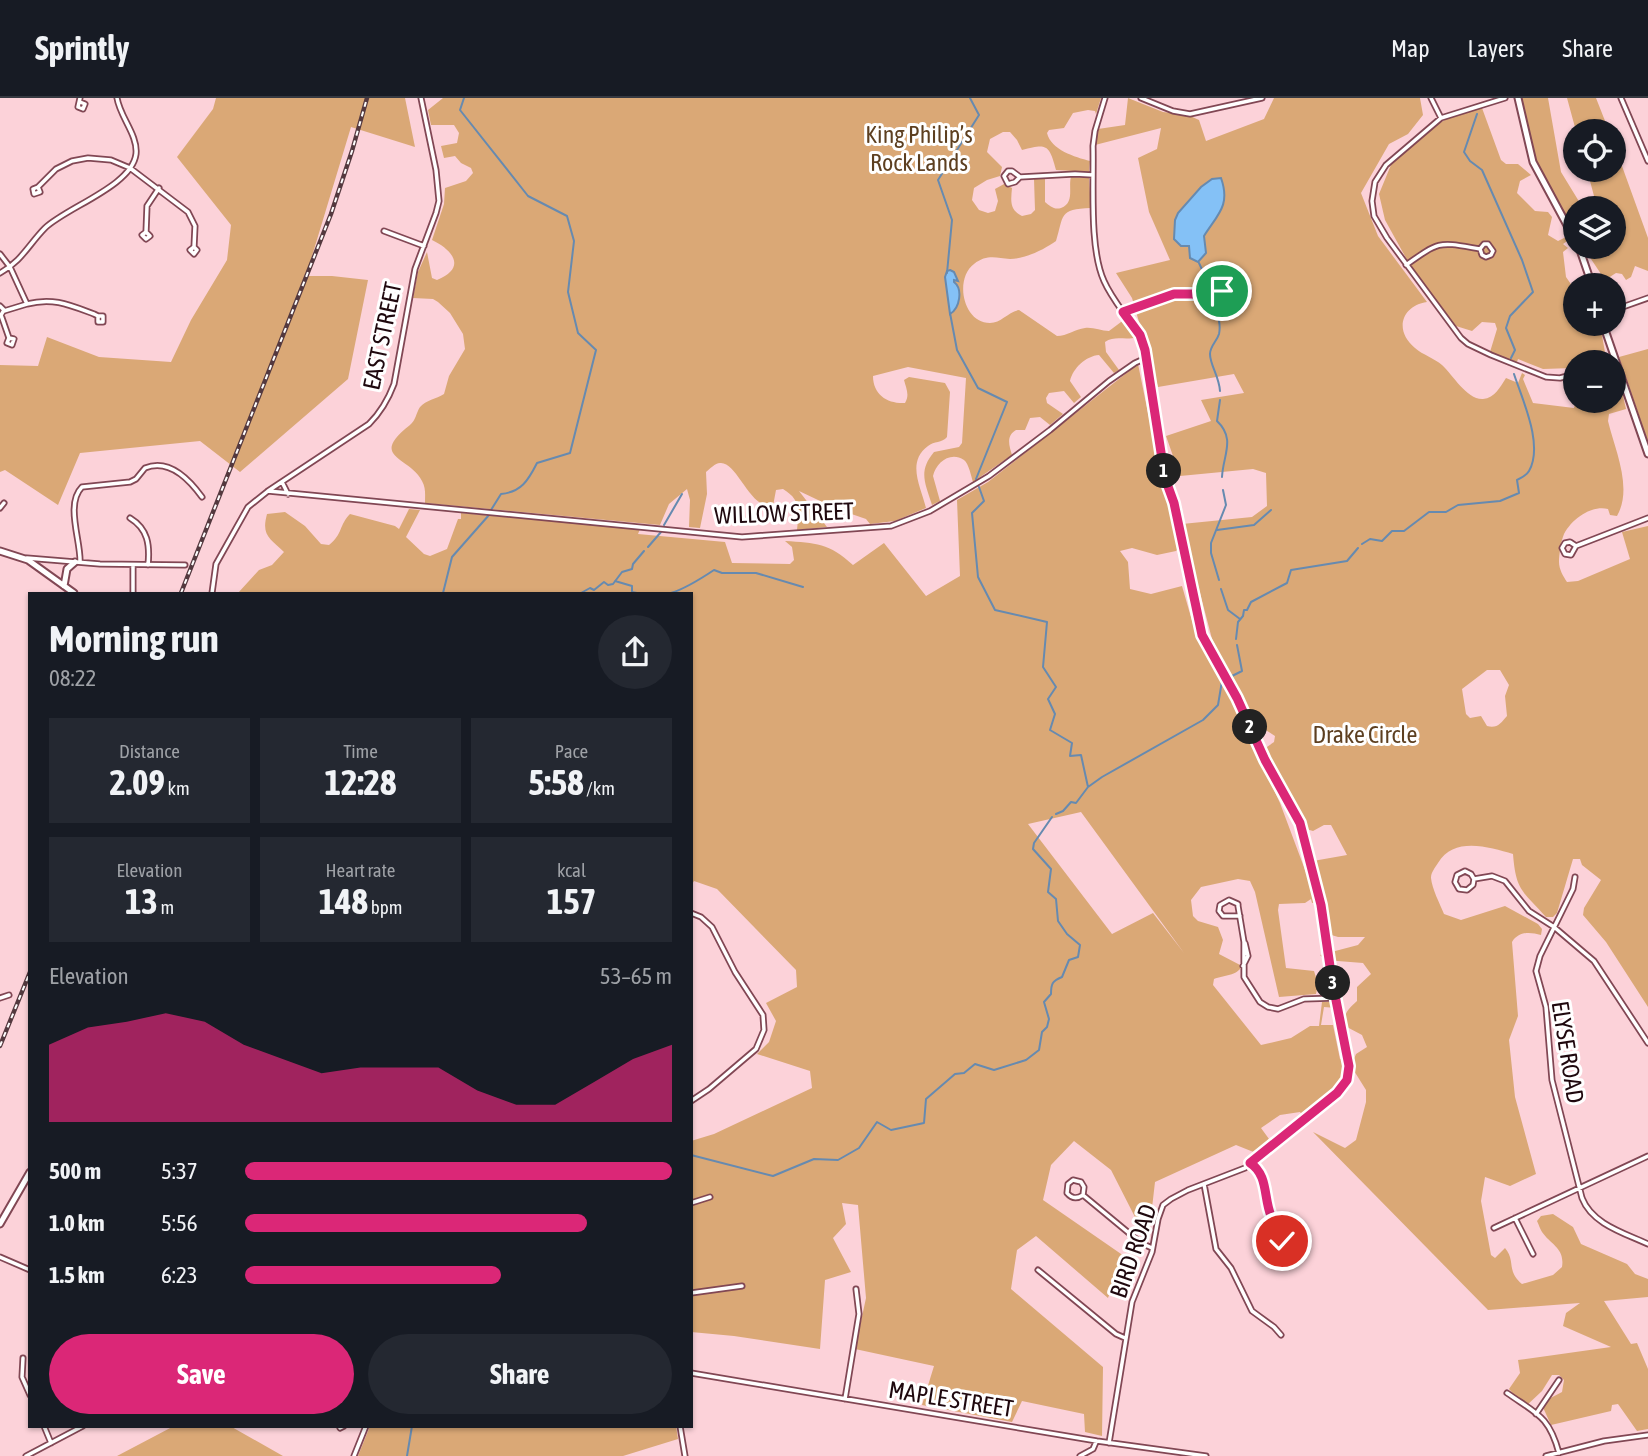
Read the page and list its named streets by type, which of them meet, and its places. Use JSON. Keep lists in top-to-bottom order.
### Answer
{
  "streets": {
    "street": [
      "EAST STREET",
      "WILLOW STREET",
      "ELYSE ROAD",
      "BIRD ROAD",
      "MAPLE STREET"
    ]
  },
  "crossings": [
    ["EAST STREET", "WILLOW STREET"],
    ["WILLOW STREET", "BIRD ROAD"],
    ["BIRD ROAD", "MAPLE STREET"]
  ],
  "parks": ["King Philip’s Rock Lands", "Drake Circle"],
  "page": {
    "header": "Sprintly",
    "nav": ["Map", "Layers", "Share"],
    "map_buttons": ["+", "−"],
    "pins": ["1", "2", "3"],
    "heading": ["Morning run", "08:22"],
    "stats": [
      ["Distance", "2.09 km"],
      ["Time", "12:28"],
      ["Pace", "5:58 /km"],
      ["Elevation", "13 m"],
      ["Heart rate", "148 bpm"],
      ["kcal", "157"]
    ],
    "chart": ["Elevation", "53–65 m"],
    "list": [
      {
        "name": "500 m",
        "note": "5:37"
      },
      {
        "name": "1.0 km",
        "note": "5:56"
      },
      {
        "name": "1.5 km",
        "note": "6:23"
      }
    ],
    "buttons": ["Save", "Share"]
  }
}
